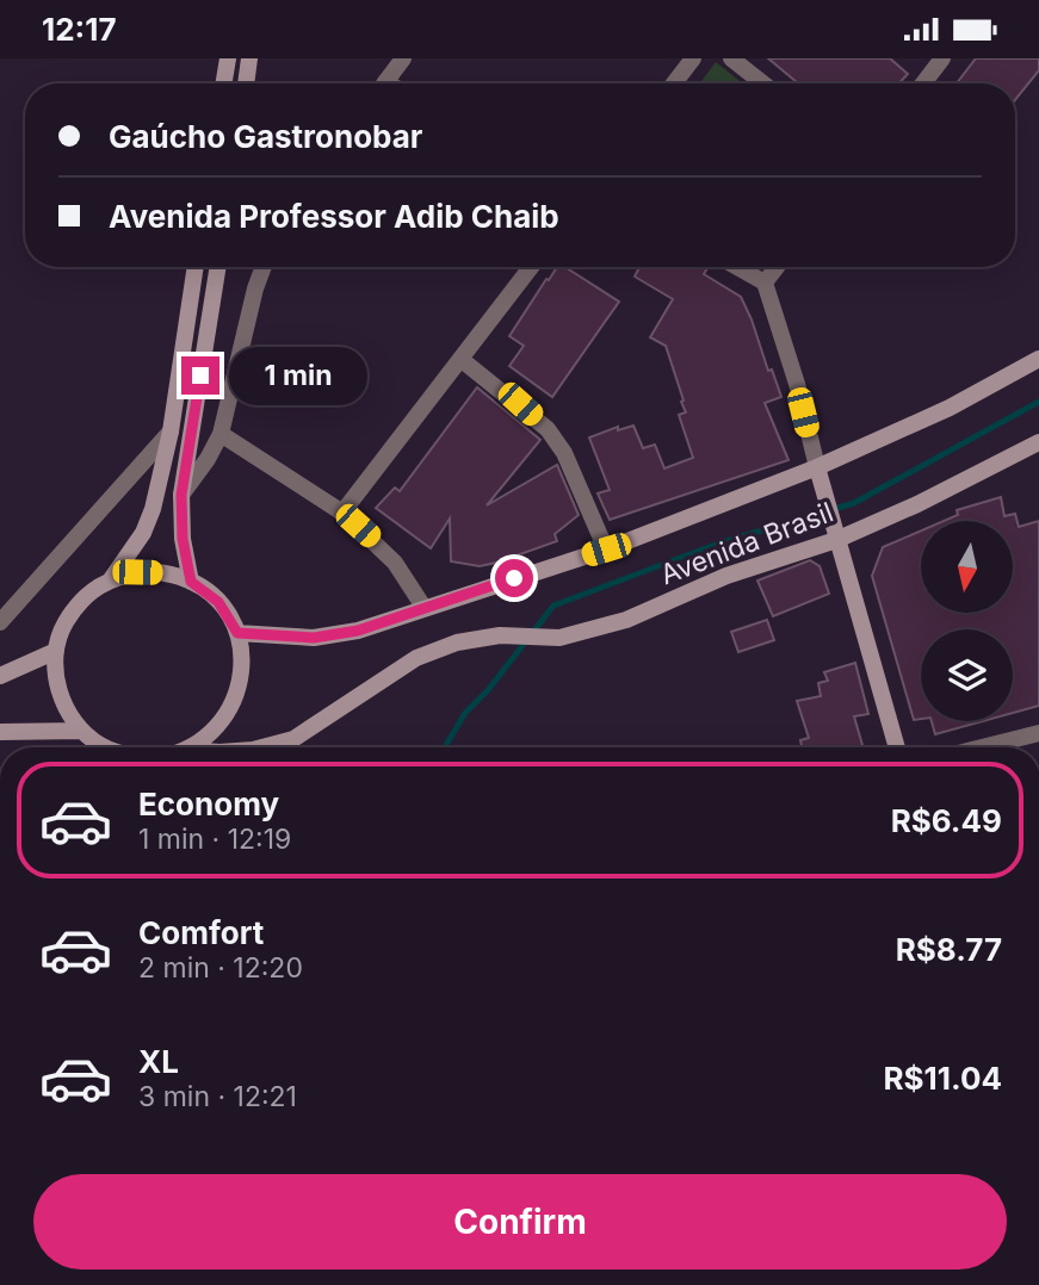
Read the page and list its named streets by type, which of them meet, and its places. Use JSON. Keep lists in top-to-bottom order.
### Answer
{
  "streets": {
    "main road": ["Avenida Brasil"]
  },
  "north": "bottom",
  "page": {
    "status": "12:17",
    "banner": ["Gaúcho Gastronobar", "Avenida Professor Adib Chaib"],
    "bubble": "1 min",
    "list": [
      {
        "name": "Economy",
        "note": "1 min · 12:19",
        "value": "R$6.49"
      },
      {
        "name": "Comfort",
        "note": "2 min · 12:20",
        "value": "R$8.77"
      },
      {
        "name": "XL",
        "note": "3 min · 12:21",
        "value": "R$11.04"
      }
    ],
    "buttons": "Confirm"
  }
}
